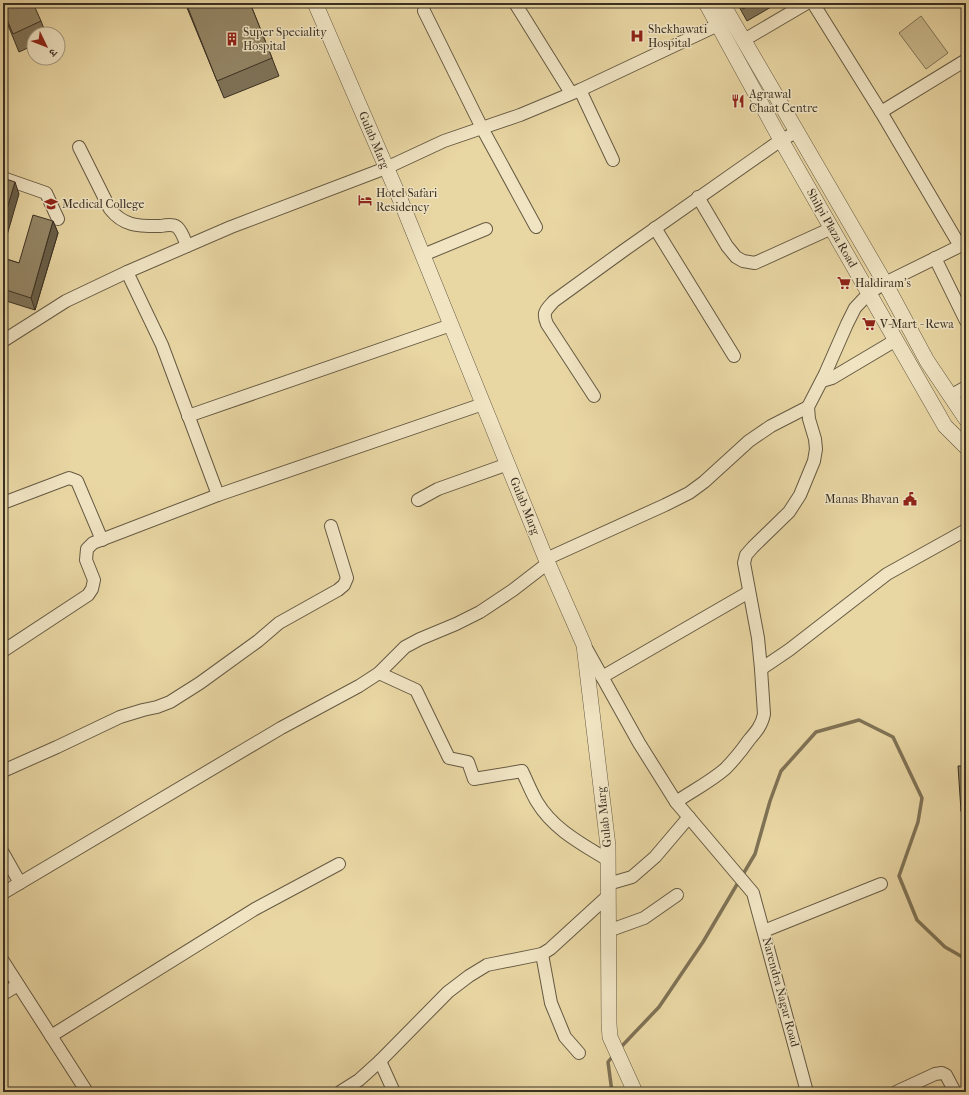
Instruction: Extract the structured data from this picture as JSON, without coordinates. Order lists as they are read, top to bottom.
{
  "streets": {
    "street": ["Gulab Marg", "Shilpi Plaza Road", "Narendra Nagar Road"]
  },
  "places": {
    "hospital": ["Shekhawati Hospital"],
    "building": ["Super Speciality Hospital"],
    "restaurant": ["Agrawal Chaat Centre"],
    "hotel": ["Hotel Safari Residency"],
    "school or university": ["Medical College"],
    "supermarket": ["Haldiram's", "V-Mart - Rewa"],
    "public building": ["Manas Bhavan"]
  },
  "north": "bottom right"
}
